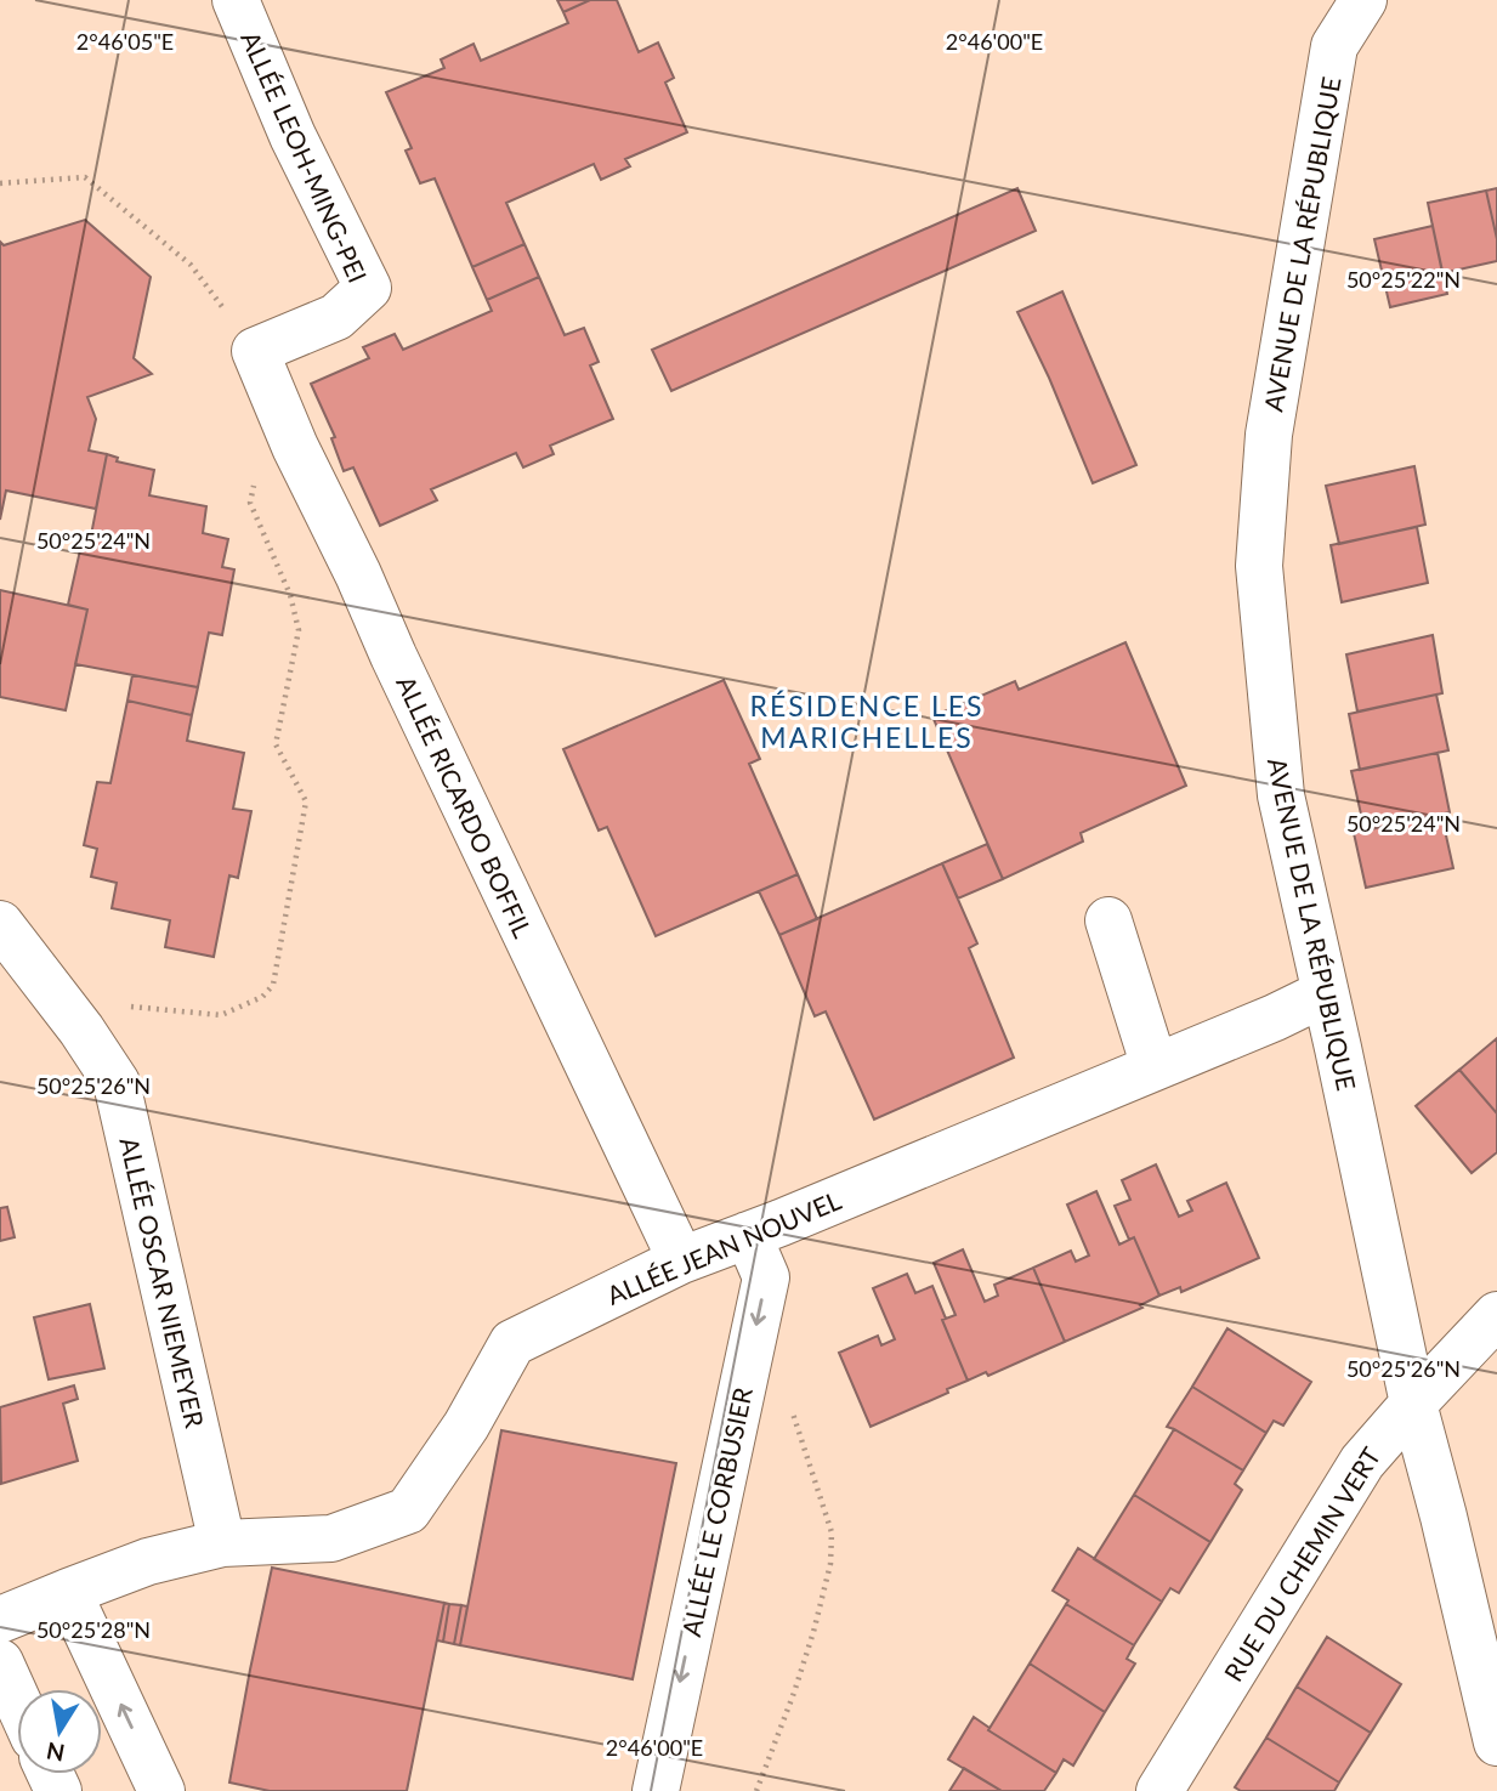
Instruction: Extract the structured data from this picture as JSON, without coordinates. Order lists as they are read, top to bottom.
{
  "streets": {
    "street": [
      "ALLÉE LEOH-MING-PEI",
      "AVENUE DE LA RÉPUBLIQUE",
      "ALLÉE RICARDO BOFFIL",
      "ALLÉE JEAN NOUVEL",
      "ALLÉE OSCAR NIEMEYER",
      "ALLÉE LE CORBUSIER",
      "RUE DU CHEMIN VERT"
    ]
  },
  "crossings": [
    ["ALLÉE LEOH-MING-PEI", "ALLÉE RICARDO BOFFIL"],
    ["AVENUE DE LA RÉPUBLIQUE", "ALLÉE JEAN NOUVEL"],
    ["AVENUE DE LA RÉPUBLIQUE", "RUE DU CHEMIN VERT"],
    ["ALLÉE RICARDO BOFFIL", "ALLÉE JEAN NOUVEL"],
    ["ALLÉE JEAN NOUVEL", "ALLÉE OSCAR NIEMEYER"],
    ["ALLÉE JEAN NOUVEL", "ALLÉE LE CORBUSIER"]
  ],
  "one_way": ["ALLÉE LE CORBUSIER"],
  "districts": ["RÉSIDENCE LES MARICHELLES"],
  "north": "bottom",
  "coordinates": [
    "2°46'05\"E",
    "2°46'00\"E",
    "50°25'22\"N",
    "50°25'24\"N",
    "50°25'26\"N",
    "50°25'28\"N"
  ]
}
